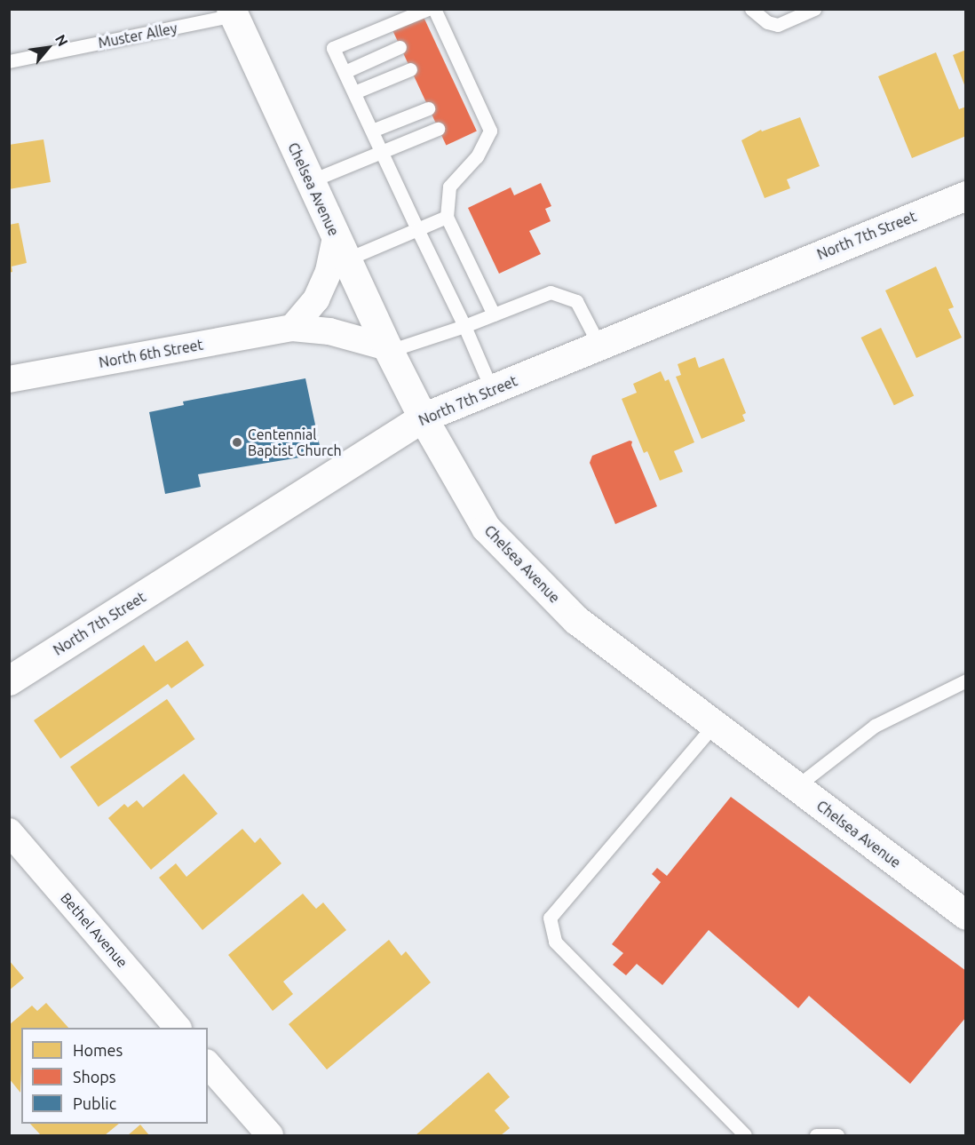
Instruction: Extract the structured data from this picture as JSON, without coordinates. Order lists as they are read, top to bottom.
{
  "streets": {
    "main road": ["Chelsea Avenue", "North 7th Street"],
    "street": ["North 6th Street", "Bethel Avenue"],
    "lane": ["Muster Alley"]
  },
  "crossings": [
    ["Muster Alley", "Chelsea Avenue"],
    ["Chelsea Avenue", "North 7th Street"],
    ["Chelsea Avenue", "North 6th Street"]
  ],
  "places": ["Centennial Baptist Church"],
  "legend": ["Homes", "Shops", "Public"],
  "north": "top right"
}
